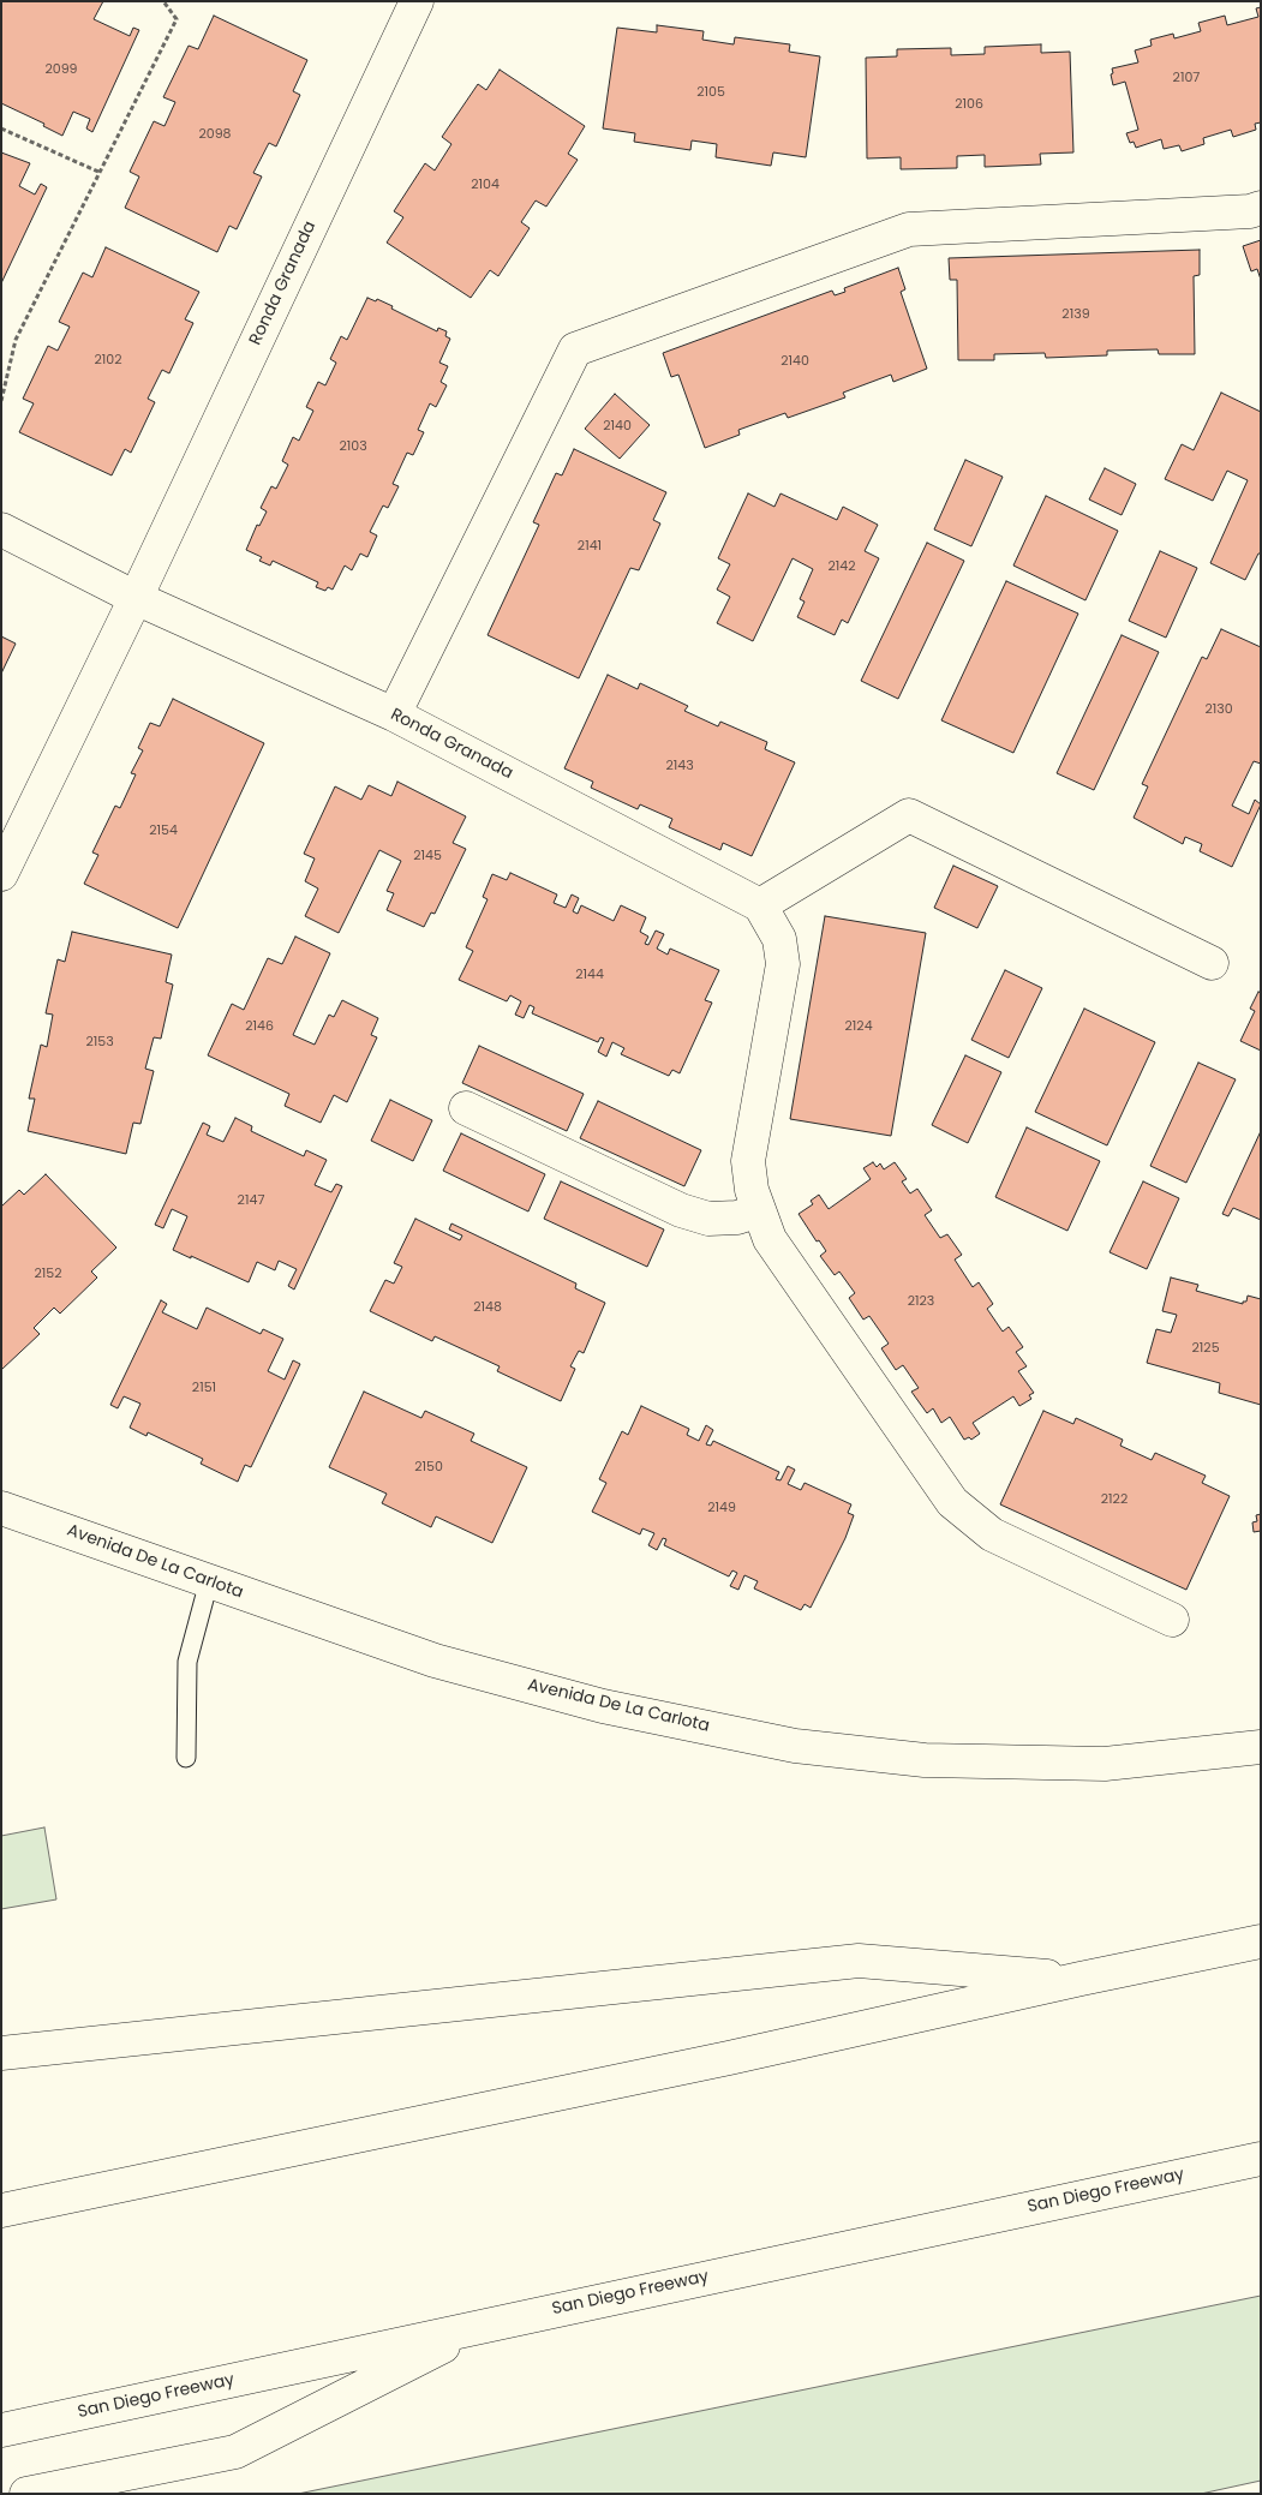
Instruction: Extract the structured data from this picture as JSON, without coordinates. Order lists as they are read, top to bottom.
{
  "streets": {
    "main road": ["Ronda Granada", "Avenida De La Carlota", "San Diego Freeway"]
  },
  "house_numbers": [
    "2099",
    "2107",
    "2105",
    "2106",
    "2098",
    "2104",
    "2139",
    "2102",
    "2140",
    "2140",
    "2103",
    "2141",
    "2142",
    "2130",
    "2143",
    "2154",
    "2145",
    "2144",
    "2146",
    "2124",
    "2153",
    "2147",
    "2152",
    "2123",
    "2148",
    "2125",
    "2151",
    "2150",
    "2122",
    "2149"
  ]
}
